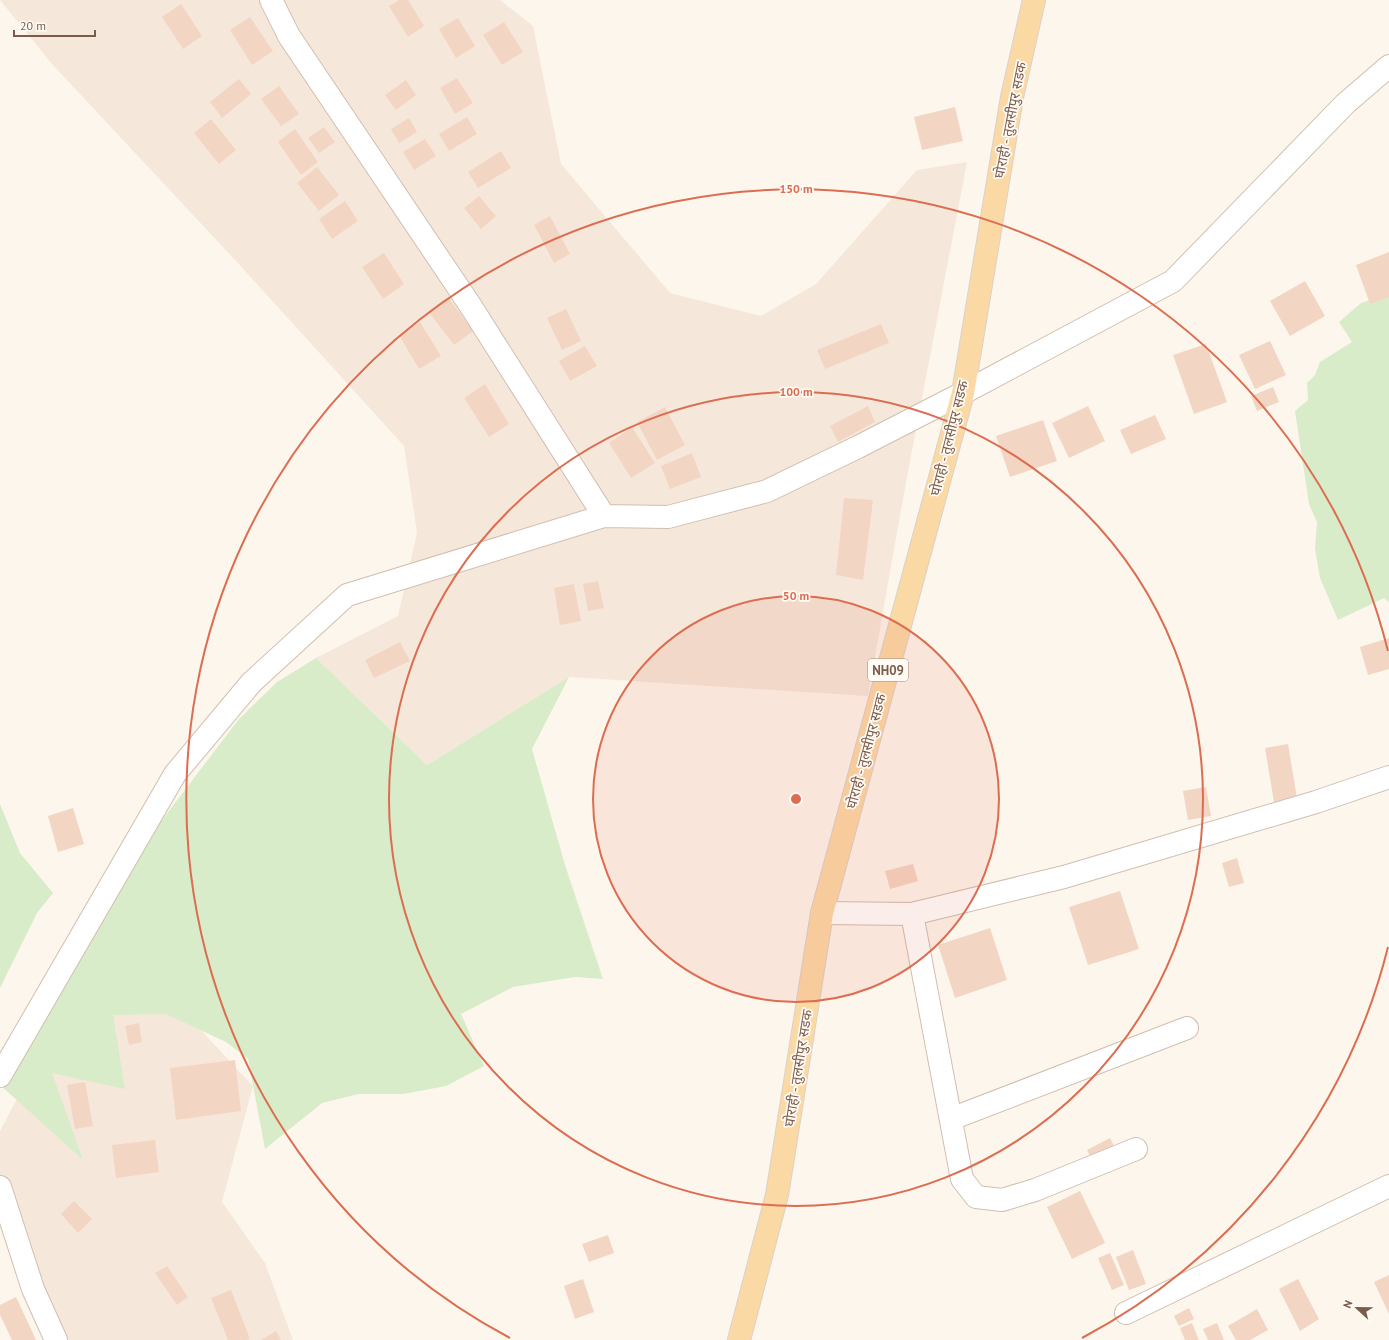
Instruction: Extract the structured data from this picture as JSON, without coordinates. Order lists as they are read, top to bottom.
{
  "streets": {
    "main road": ["घोराही - तुलसीपुर सडक", "NH09"]
  },
  "scale_bar": "20 m",
  "north": "left",
  "rings": ["150 m", "100 m", "50 m"]
}
